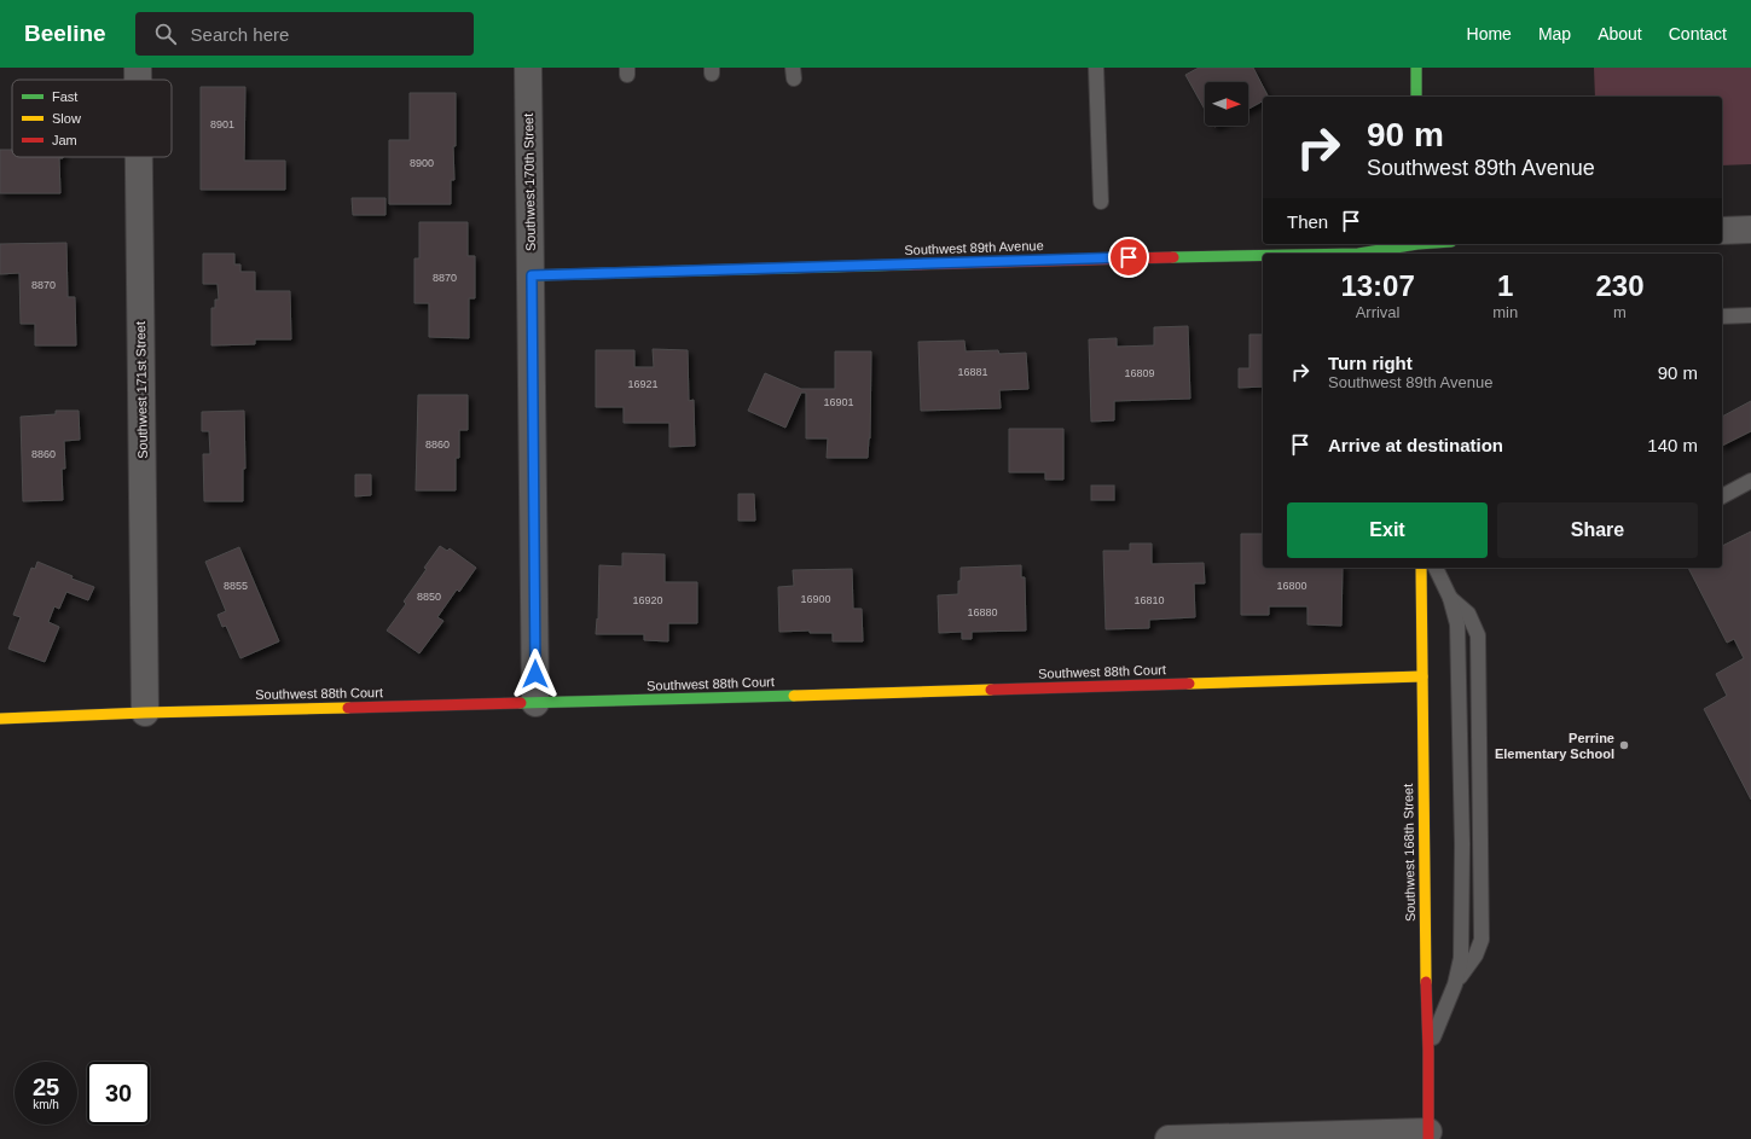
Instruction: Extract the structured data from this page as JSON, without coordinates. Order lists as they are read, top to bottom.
{
  "streets": {
    "street": [
      "Southwest 170th Street",
      "Southwest 89th Avenue",
      "Southwest 171st Street",
      "Southwest 88th Court",
      "Southwest 168th Street"
    ]
  },
  "crossings": [
    ["Southwest 170th Street", "Southwest 89th Avenue"],
    ["Southwest 170th Street", "Southwest 88th Court"],
    ["Southwest 171st Street", "Southwest 88th Court"],
    ["Southwest 88th Court", "Southwest 168th Street"]
  ],
  "places": ["Perrine Elementary School"],
  "house_numbers": [
    "8901",
    "8900",
    "8870",
    "8870",
    "16881",
    "16809",
    "16921",
    "16901",
    "8860",
    "8860",
    "8855",
    "16800",
    "8850",
    "16900",
    "16920",
    "16810",
    "16880"
  ],
  "legend": ["Fast", "Slow", "Jam"],
  "north": "right",
  "page": {
    "header": "Beeline",
    "search": "Search here",
    "nav": [
      "Home",
      "Map",
      "About",
      "Contact"
    ],
    "turn": ["90 m", "Southwest 89th Avenue"],
    "then": "Then",
    "eta": [
      "13:07",
      "Arrival",
      "1",
      "min",
      "230",
      "m"
    ],
    "list": [
      {
        "name": "Turn right",
        "note": "Southwest 89th Avenue",
        "value": "90 m"
      },
      {
        "name": "Arrive at destination",
        "value": "140 m"
      }
    ],
    "buttons": ["Exit", "Share"],
    "speed": "25 km/h",
    "limit": "30"
  }
}
